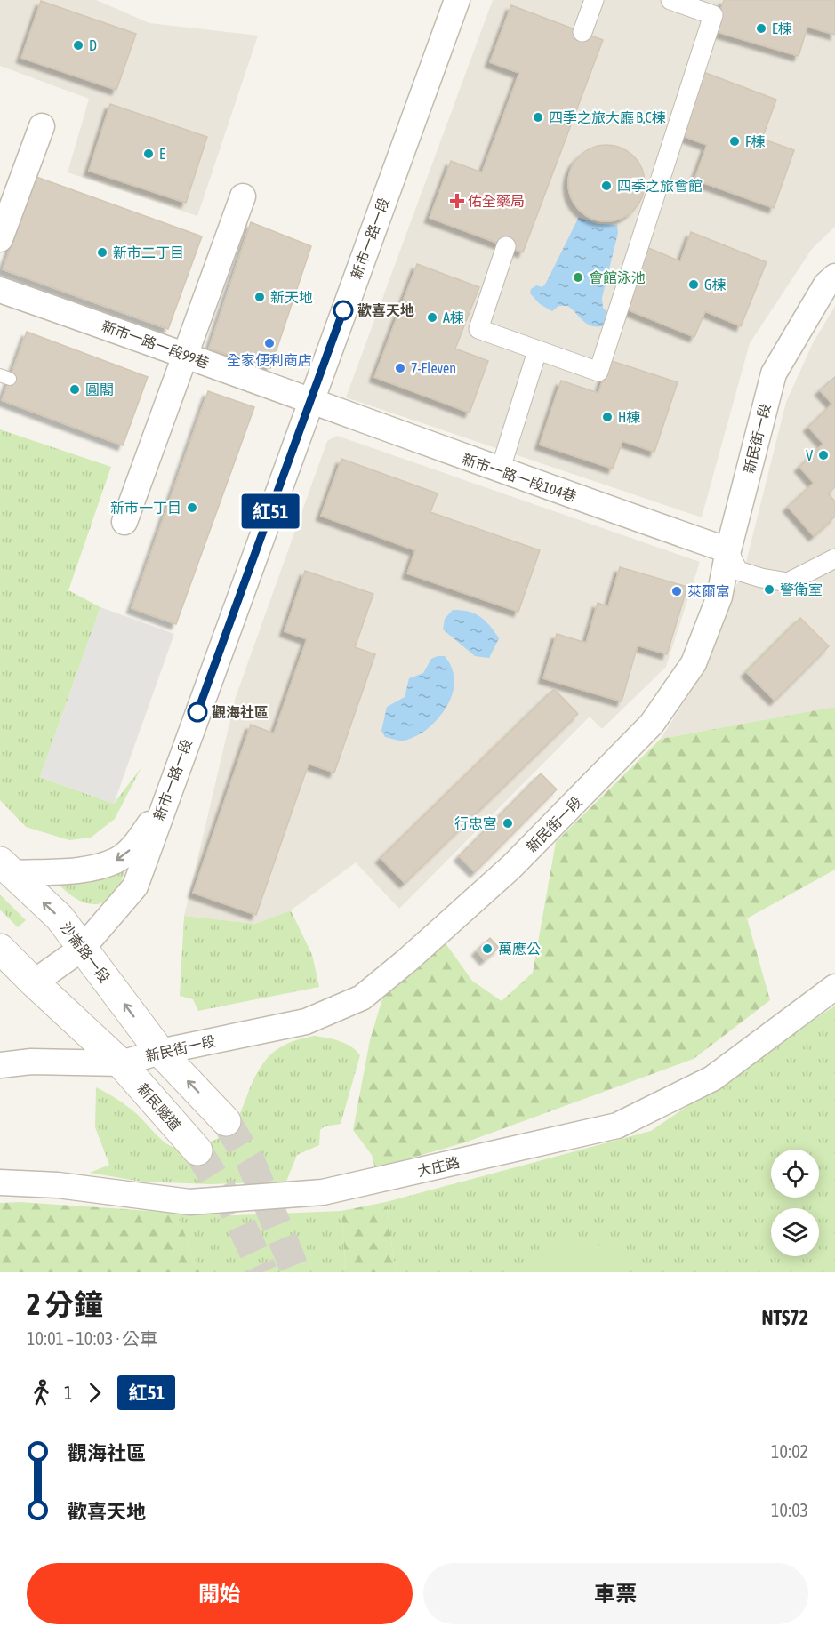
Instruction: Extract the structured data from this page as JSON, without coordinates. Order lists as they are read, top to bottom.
{
  "streets": {
    "street": [
      "新市一路一段",
      "新市一路一段99巷",
      "新民街一段",
      "新市一路一段104巷",
      "沙崙路一段",
      "新民隧道",
      "大庄路"
    ]
  },
  "crossings": [
    ["新市一路一段", "新市一路一段99巷"],
    ["新市一路一段", "新市一路一段104巷"],
    ["新市一路一段", "沙崙路一段"],
    ["新市一路一段99巷", "新市一路一段104巷"],
    ["新民街一段", "新市一路一段104巷"],
    ["新民街一段", "沙崙路一段"],
    ["新民街一段", "新民隧道"]
  ],
  "places": {
    "other": [
      "E棟",
      "D",
      "四季之旅大廳 B,C棟",
      "F棟",
      "E",
      "四季之旅會館",
      "新市二丁目",
      "會館泳池",
      "G棟",
      "新天地",
      "歡喜天地",
      "A棟",
      "全家便利商店",
      "7-Eleven",
      "圓閣",
      "H棟",
      "V",
      "新市一丁目",
      "警衛室",
      "萊爾富",
      "觀海社區",
      "行忠宮",
      "萬應公"
    ],
    "health": ["佑全藥局"]
  },
  "lines": ["bus line 紅51"],
  "page": {
    "on_map": "紅51",
    "heading": ["2 分鐘", "10:01 – 10:03 · 公車", "NT$72"],
    "legs": ["1", "紅51"],
    "list": [
      {
        "name": "觀海社區",
        "value": "10:02"
      },
      {
        "name": "歡喜天地",
        "value": "10:03"
      }
    ],
    "buttons": ["開始", "車票"]
  }
}
